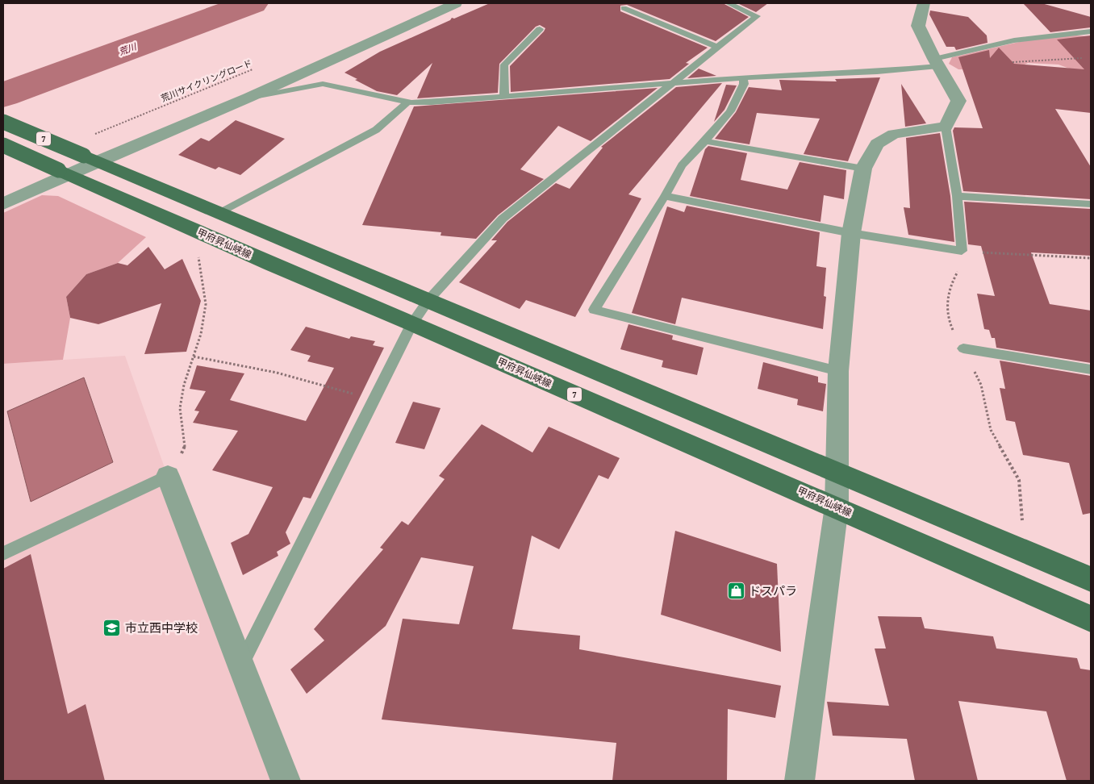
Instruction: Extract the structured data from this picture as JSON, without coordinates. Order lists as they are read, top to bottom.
{
  "streets": {
    "main road": ["7", "甲府昇仙峡線"],
    "path": ["荒川サイクリングロード"]
  },
  "water": ["荒川"],
  "places": {
    "shop": ["ドスパラ"],
    "school or university": ["市立西中学校"]
  }
}
